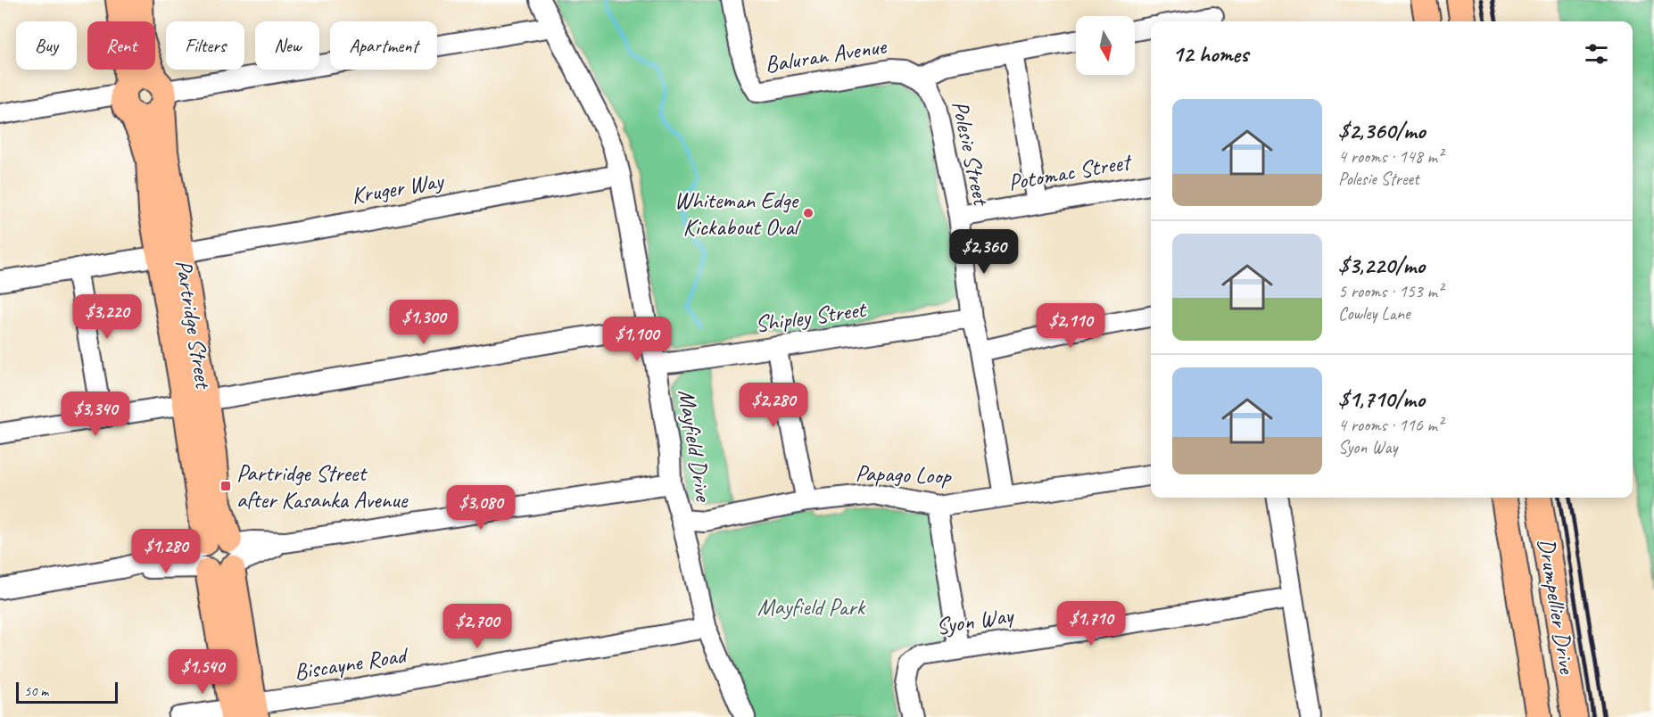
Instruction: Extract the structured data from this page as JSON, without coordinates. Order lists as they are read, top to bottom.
{
  "streets": {
    "main road": ["Partridge Street", "Drumpellier Drive"],
    "street": [
      "Baluran Avenue",
      "Polesie Street",
      "Potomac Street",
      "Kruger Way",
      "Shipley Street",
      "Mayfield Drive",
      "Papago Loop",
      "Syon Way",
      "Biscayne Road"
    ]
  },
  "crossings": [
    ["Baluran Avenue", "Polesie Street"],
    ["Polesie Street", "Potomac Street"],
    ["Polesie Street", "Shipley Street"],
    ["Polesie Street", "Papago Loop"],
    ["Kruger Way", "Partridge Street"],
    ["Kruger Way", "Mayfield Drive"],
    ["Shipley Street", "Mayfield Drive"],
    ["Partridge Street", "Biscayne Road"],
    ["Mayfield Drive", "Papago Loop"],
    ["Mayfield Drive", "Biscayne Road"]
  ],
  "parks": ["Mayfield Park"],
  "places": {
    "other": ["Whiteman Edge Kickabout Oval"],
    "transit": ["Partridge Street after Kasanka Avenue"]
  },
  "scale_bar": "50 m",
  "north": "bottom",
  "page": {
    "chip": [
      "Buy",
      "Rent",
      "Filters",
      "New",
      "Apartment"
    ],
    "heading": "12 homes",
    "list": [
      {
        "name": "$2,360/mo",
        "note": "4 rooms · 148 m² · Polesie Street"
      },
      {
        "name": "$3,220/mo",
        "note": "5 rooms · 153 m² · Cowley Lane"
      },
      {
        "name": "$1,710/mo",
        "note": "4 rooms · 116 m² · Syon Way"
      }
    ],
    "price": [
      "$2,360",
      "$3,220",
      "$1,300",
      "$2,110",
      "$1,100",
      "$2,280",
      "$3,340",
      "$3,080",
      "$1,280",
      "$1,710",
      "$2,700",
      "$1,540"
    ],
    "scale": "50 m"
  }
}
